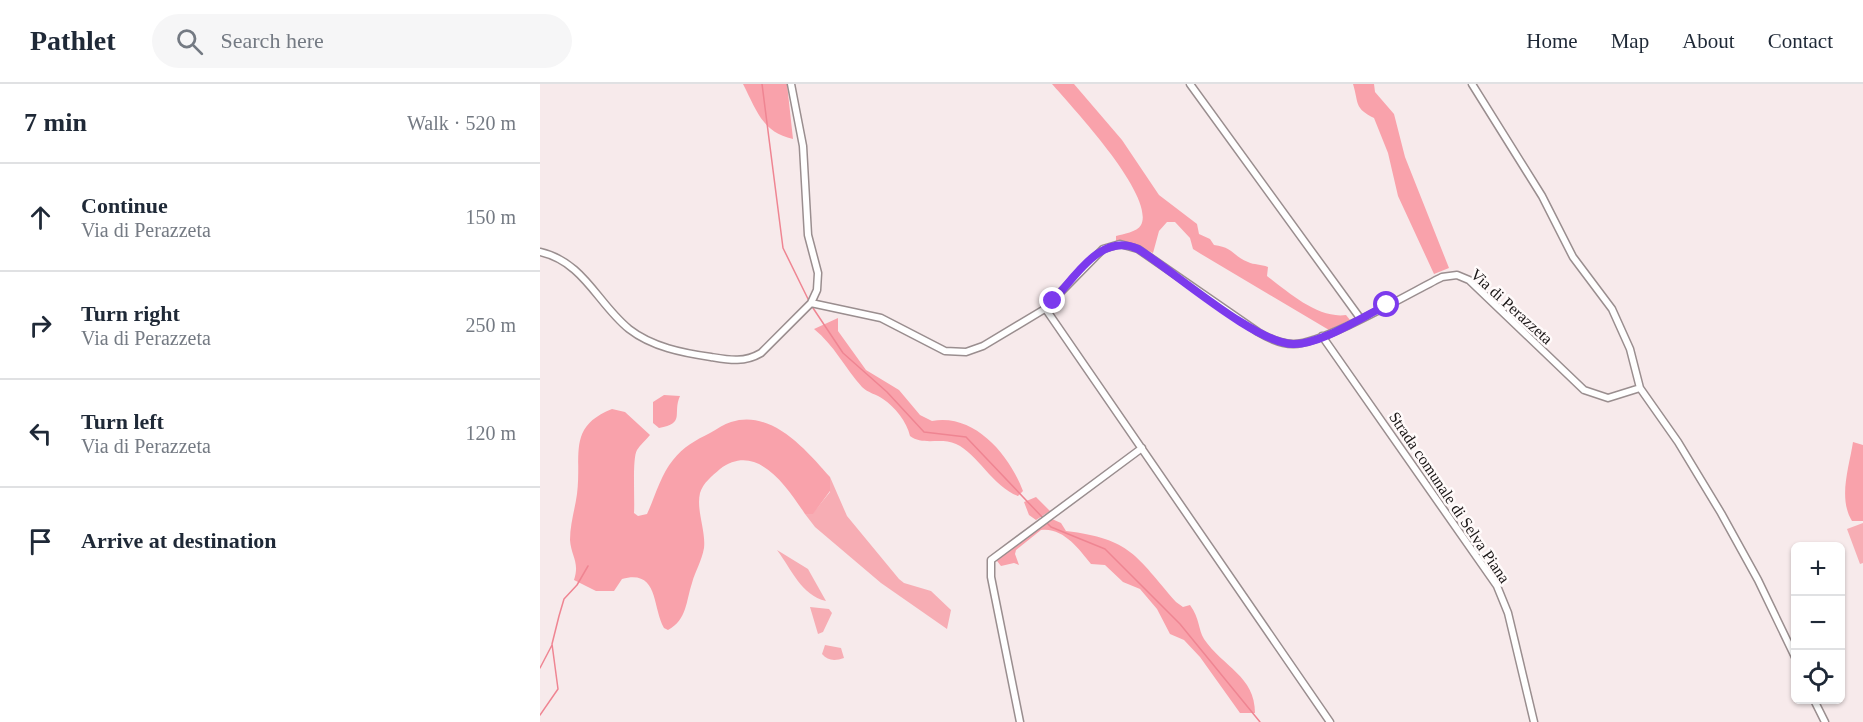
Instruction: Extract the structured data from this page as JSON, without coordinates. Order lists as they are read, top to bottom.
{
  "streets": {
    "street": ["Via di Perazzeta", "Strada comunale di Selva Piana"]
  },
  "crossings": [
    ["Via di Perazzeta", "Strada comunale di Selva Piana"]
  ],
  "page": {
    "header": "Pathlet",
    "search": "Search here",
    "nav": [
      "Home",
      "Map",
      "About",
      "Contact"
    ],
    "heading": ["7 min", "Walk · 520 m"],
    "list": [
      ["Continue", "Via di Perazzeta", "150 m"],
      ["Turn right", "Via di Perazzeta", "250 m"],
      ["Turn left", "Via di Perazzeta", "120 m"],
      "Arrive at destination"
    ],
    "map_buttons": ["+", "−"]
  }
}
